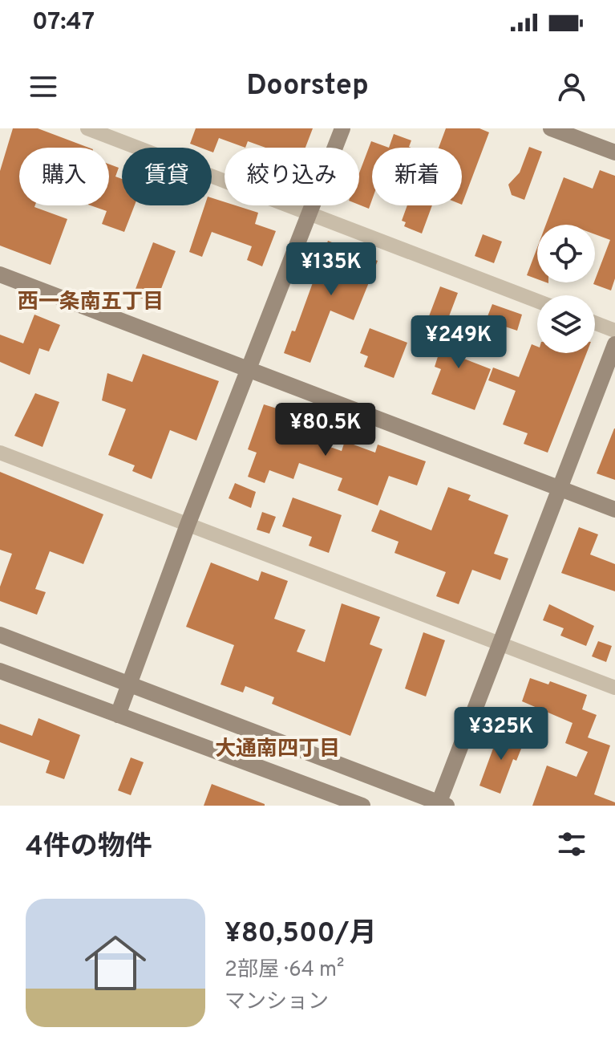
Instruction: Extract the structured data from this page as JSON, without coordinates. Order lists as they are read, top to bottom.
{
  "districts": ["西一条南五丁目", "大通南四丁目"],
  "page": {
    "status": "07:47",
    "header": "Doorstep",
    "chip": [
      "購入",
      "賃貸",
      "絞り込み",
      "新着"
    ],
    "price": [
      "¥135K",
      "¥249K",
      "¥80.5K",
      "¥325K"
    ],
    "heading": "4件の物件",
    "list": [
      {
        "name": "¥80,500/月",
        "note": "2部屋 · 64 m² · マンション"
      }
    ]
  }
}
